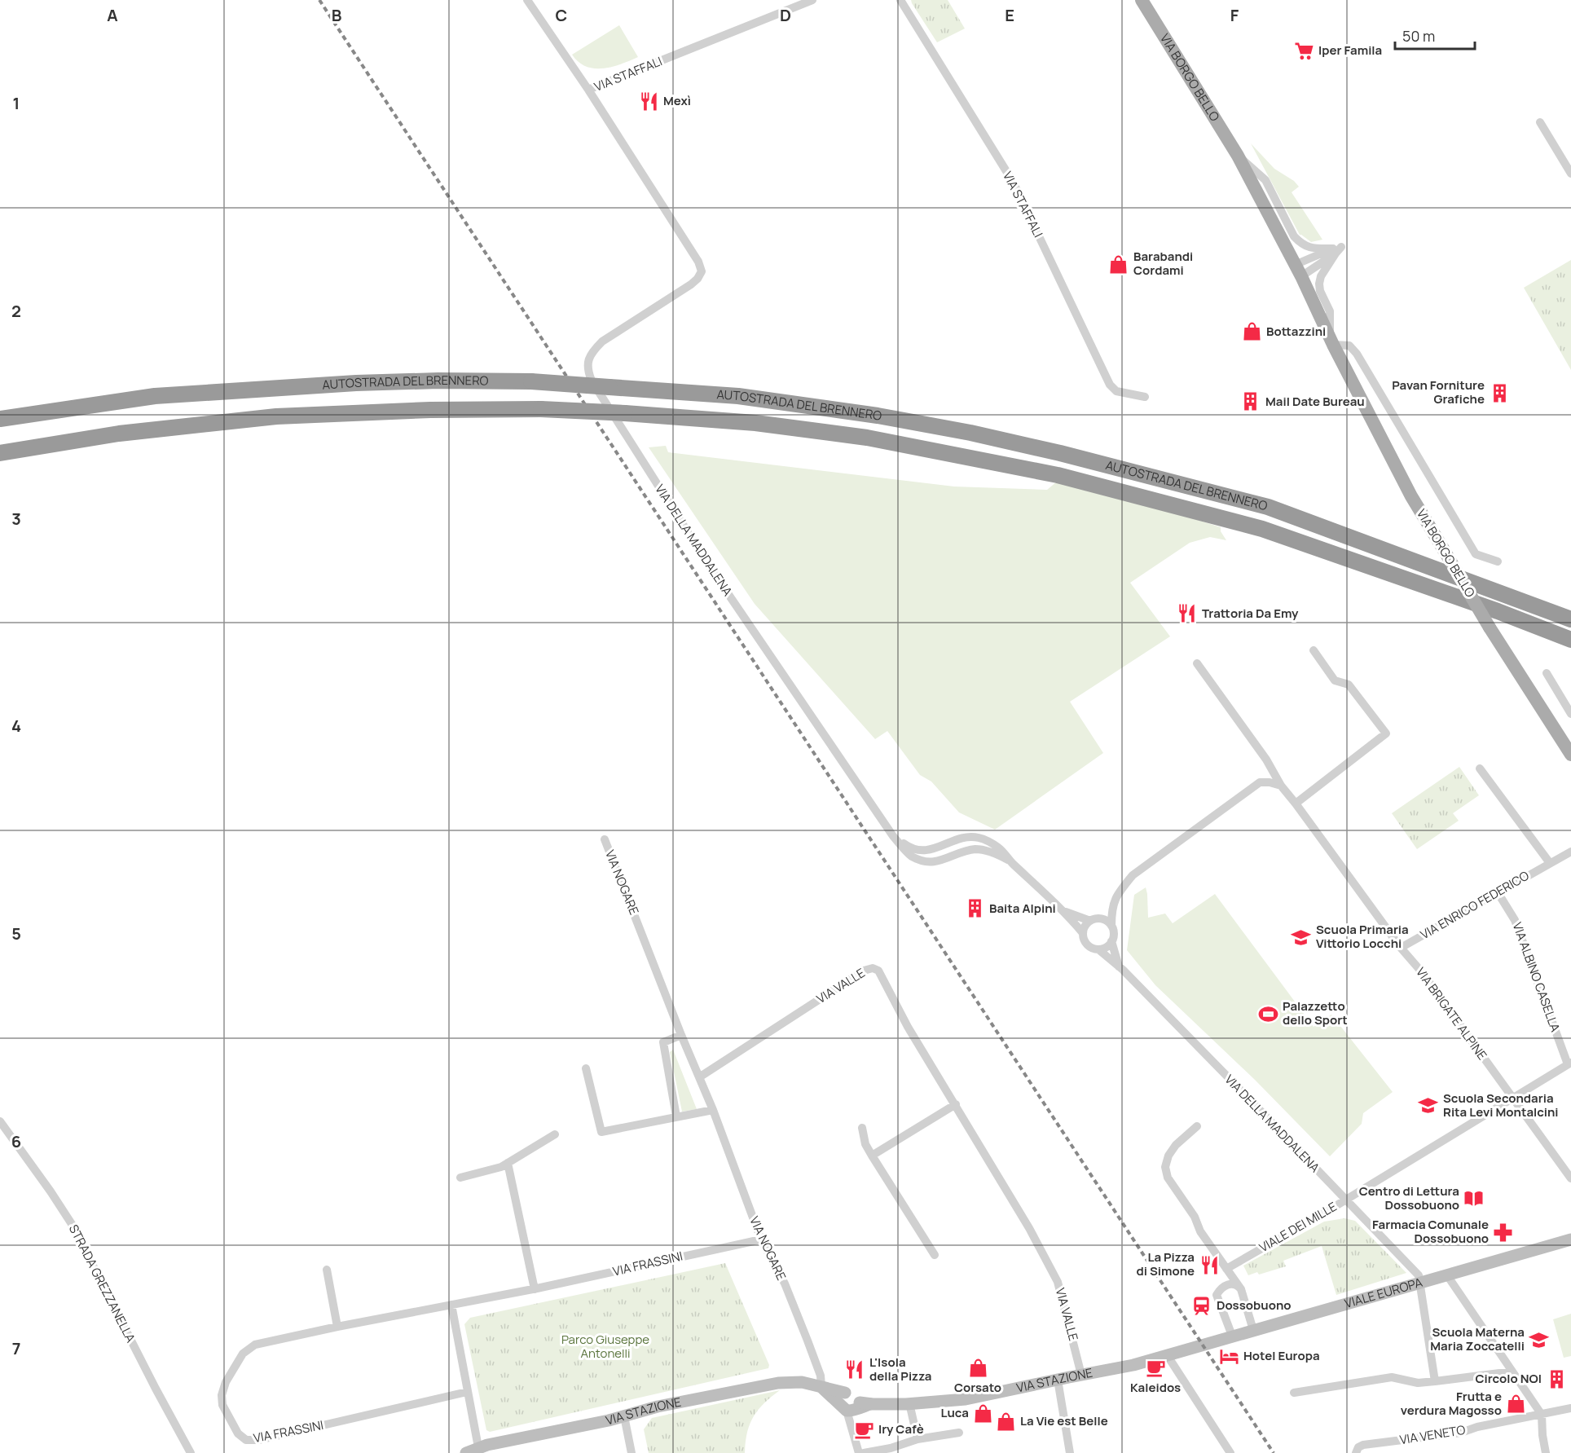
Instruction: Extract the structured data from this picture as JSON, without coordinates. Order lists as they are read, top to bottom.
{
  "streets": {
    "highway": ["AUTOSTRADA DEL BRENNERO"],
    "main road": ["VIA BORGO BELLO"],
    "street": [
      "VIA STAFFALI",
      "VIA DELLA MADDALENA",
      "VIA NOGARE",
      "VIA ENRICO FEDERICO",
      "VIA ALBINO CASELLA",
      "VIA VALLE",
      "VIA BRIGATE ALPINE",
      "VIALE DEI MILLE",
      "VIA FRASSINI",
      "STRADA GREZZANELLA",
      "VIALE EUROPA",
      "VIA STAZIONE",
      "VIA VENETO"
    ]
  },
  "crossings": [
    ["VIA STAFFALI", "VIA DELLA MADDALENA"],
    ["VIA DELLA MADDALENA", "VIALE DEI MILLE"],
    ["VIA DELLA MADDALENA", "VIALE EUROPA"],
    ["VIA NOGARE", "VIA VALLE"],
    ["VIA NOGARE", "VIA FRASSINI"],
    ["VIA NOGARE", "VIA STAZIONE"],
    ["VIA ENRICO FEDERICO", "VIA ALBINO CASELLA"],
    ["VIA ENRICO FEDERICO", "VIA BRIGATE ALPINE"],
    ["VIA ALBINO CASELLA", "VIALE DEI MILLE"],
    ["VIA VALLE", "VIA STAZIONE"],
    ["VIA BRIGATE ALPINE", "VIALE DEI MILLE"],
    ["VIALE EUROPA", "VIA STAZIONE"]
  ],
  "parks": ["Parco Giuseppe Antonelli"],
  "places": {
    "supermarket": ["Iper Famila"],
    "restaurant": [
      "Mexì",
      "Trattoria Da Emy",
      "La Pizza di Simone",
      "L'Isola della Pizza"
    ],
    "shop": [
      "Barabandi Cordami",
      "Bottazzini",
      "Corsato",
      "Frutta e verdura Magosso",
      "Luca",
      "La Vie est Belle"
    ],
    "building": [
      "Pavan Forniture Grafiche",
      "Mail Date Bureau",
      "Baita Alpini",
      "Circolo NOI"
    ],
    "school or university": ["Scuola Primaria Vittorio Locchi", "Scuola Secondaria Rita Levi Montalcini", "Scuola Materna Maria Zoccatelli"],
    "sports": ["Palazzetto dello Sport"],
    "library": ["Centro di Lettura Dossobuono"],
    "pharmacy": ["Farmacia Comunale Dossobuono"],
    "station": ["Dossobuono"],
    "hotel": ["Hotel Europa"],
    "cafe": ["Kaleidos", "Iry Cafè"]
  },
  "scale_bar": "50 m",
  "grid": {
    "columns": [
      "A",
      "B",
      "C",
      "D",
      "E",
      "F"
    ],
    "rows": [
      "1",
      "2",
      "3",
      "4",
      "5",
      "6",
      "7"
    ]
  }
}
